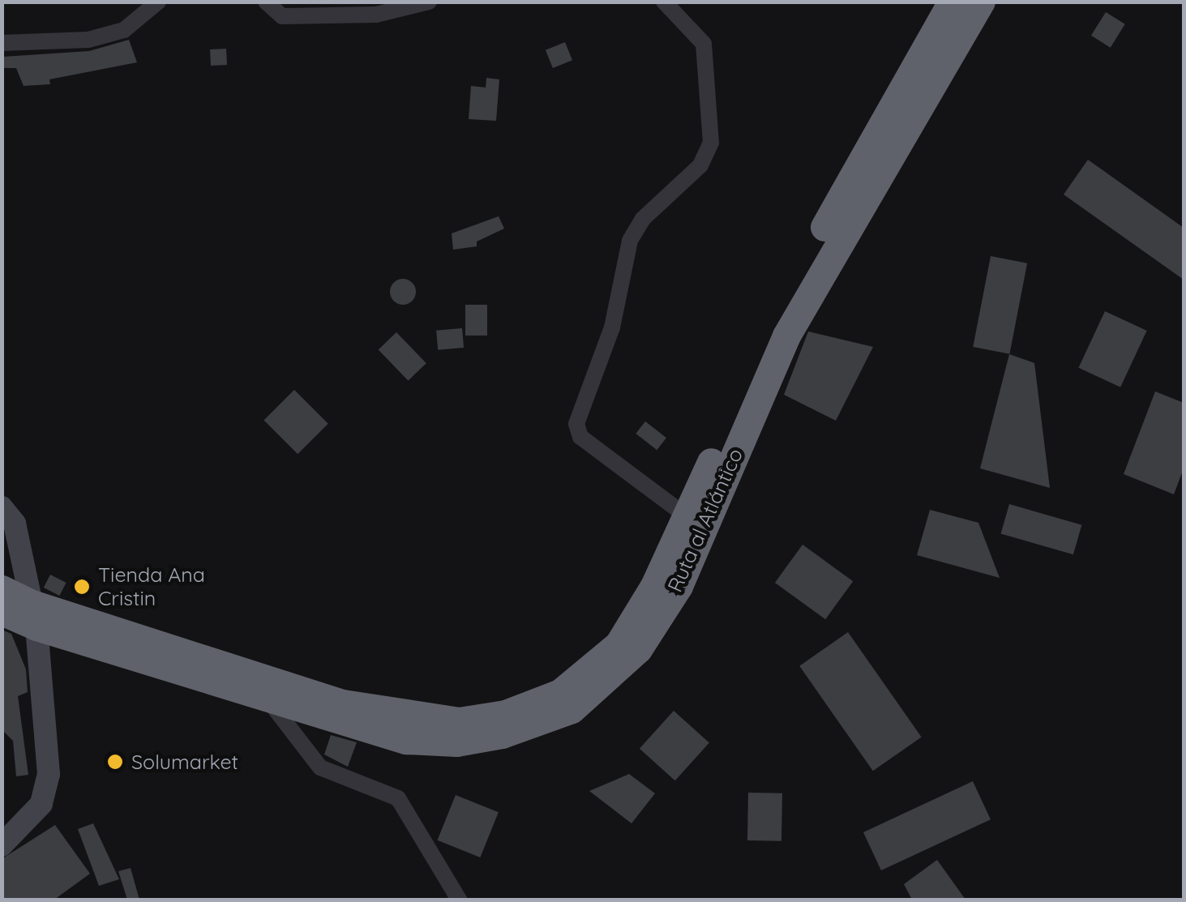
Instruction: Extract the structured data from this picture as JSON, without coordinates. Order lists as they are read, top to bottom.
{
  "streets": {
    "highway": ["Ruta al Atlántico"]
  },
  "places": ["Tienda Ana Cristin", "Solumarket"]
}
